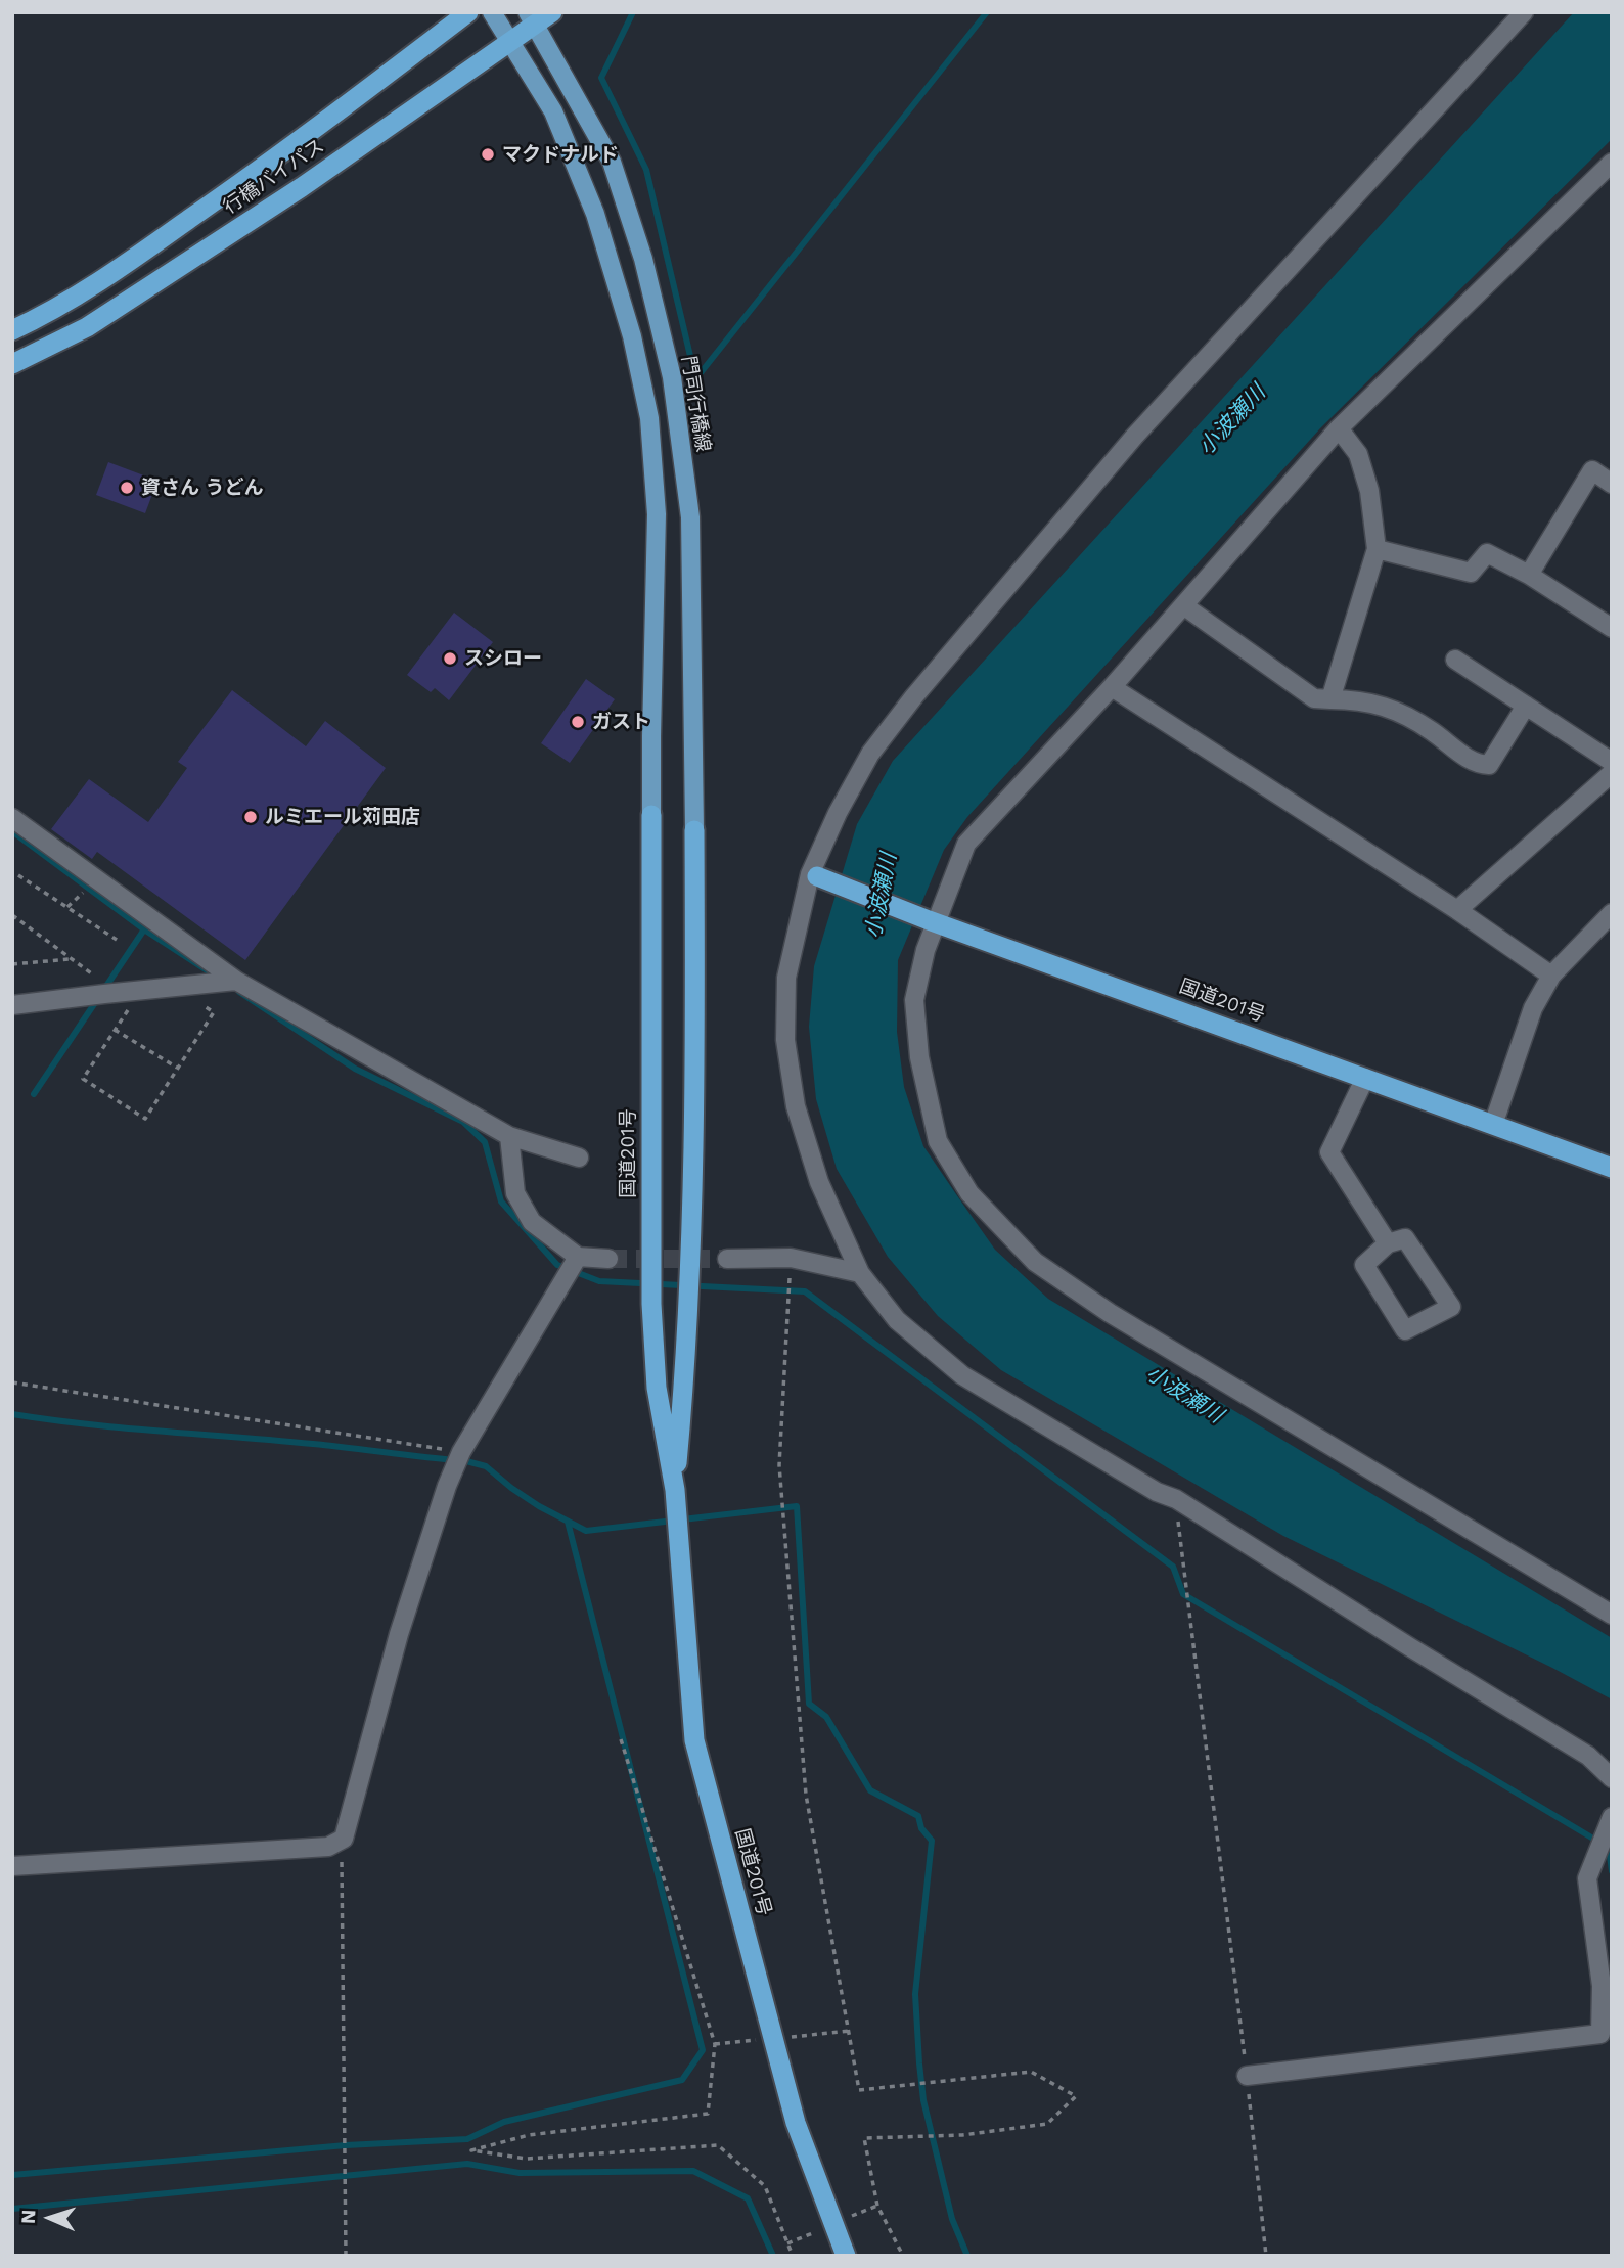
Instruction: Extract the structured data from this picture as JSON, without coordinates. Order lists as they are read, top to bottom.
{
  "streets": {
    "highway": ["行橋バイパス", "国道201号"],
    "main road": ["門司行橋線"]
  },
  "crossings": [
    ["行橋バイパス", "門司行橋線"],
    ["門司行橋線", "国道201号"]
  ],
  "water": ["小波瀬川"],
  "places": [
    "マクドナルド",
    "資さん うどん",
    "スシロー",
    "ガスト",
    "ルミエール苅田店"
  ],
  "north": "left"
}
